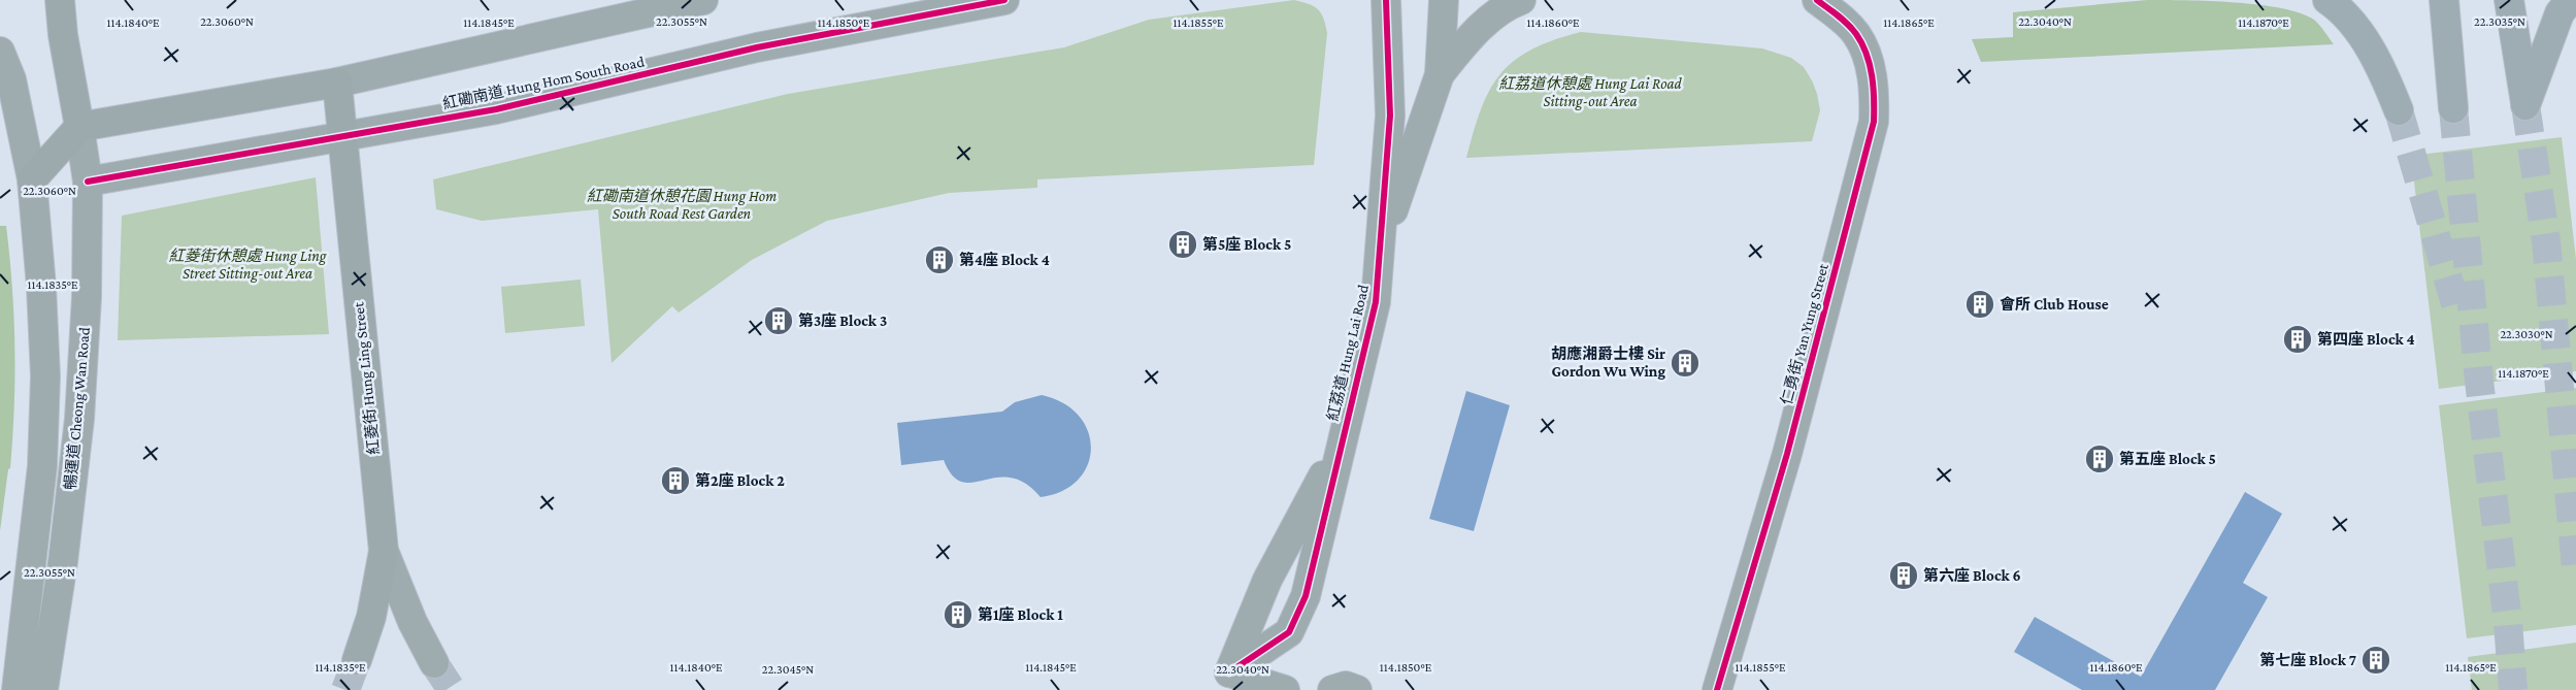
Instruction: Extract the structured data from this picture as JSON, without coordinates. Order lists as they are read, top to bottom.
{
  "streets": {
    "main road": ["紅菱街 Hung Ling Street"],
    "street": [
      "紅磡南道 Hung Hom South Road",
      "仁勇街 Yan Yung Street",
      "紅荔道 Hung Lai Road",
      "暢運道 Cheong Wan Road"
    ]
  },
  "crossings": [
    ["紅磡南道 Hung Hom South Road", "紅菱街 Hung Ling Street"],
    ["紅磡南道 Hung Hom South Road", "暢運道 Cheong Wan Road"]
  ],
  "parks": ["紅荔道休憩處 Hung Lai Road Sitting-out Area", "紅磡南道休憩花園 Hung Hom South Road Rest Garden", "紅菱街休憩處 Hung Ling Street Sitting-out Area"],
  "places": {
    "building": [
      "第5座 Block 5",
      "第4座 Block 4",
      "會所 Club House",
      "第3座 Block 3",
      "第四座 Block 4",
      "胡應湘爵士樓 Sir Gordon Wu Wing",
      "第五座 Block 5",
      "第2座 Block 2",
      "第六座 Block 6",
      "第1座 Block 1",
      "第七座 Block 7"
    ]
  },
  "coordinates": [
    "22.3060°N",
    "22.3055°N",
    "22.3040°N",
    "22.3035°N",
    "114.1840°E",
    "114.1845°E",
    "114.1850°E",
    "114.1855°E",
    "114.1860°E",
    "114.1865°E",
    "114.1870°E",
    "114.1835°E",
    "22.3030°N",
    "22.3045°N"
  ]
}
